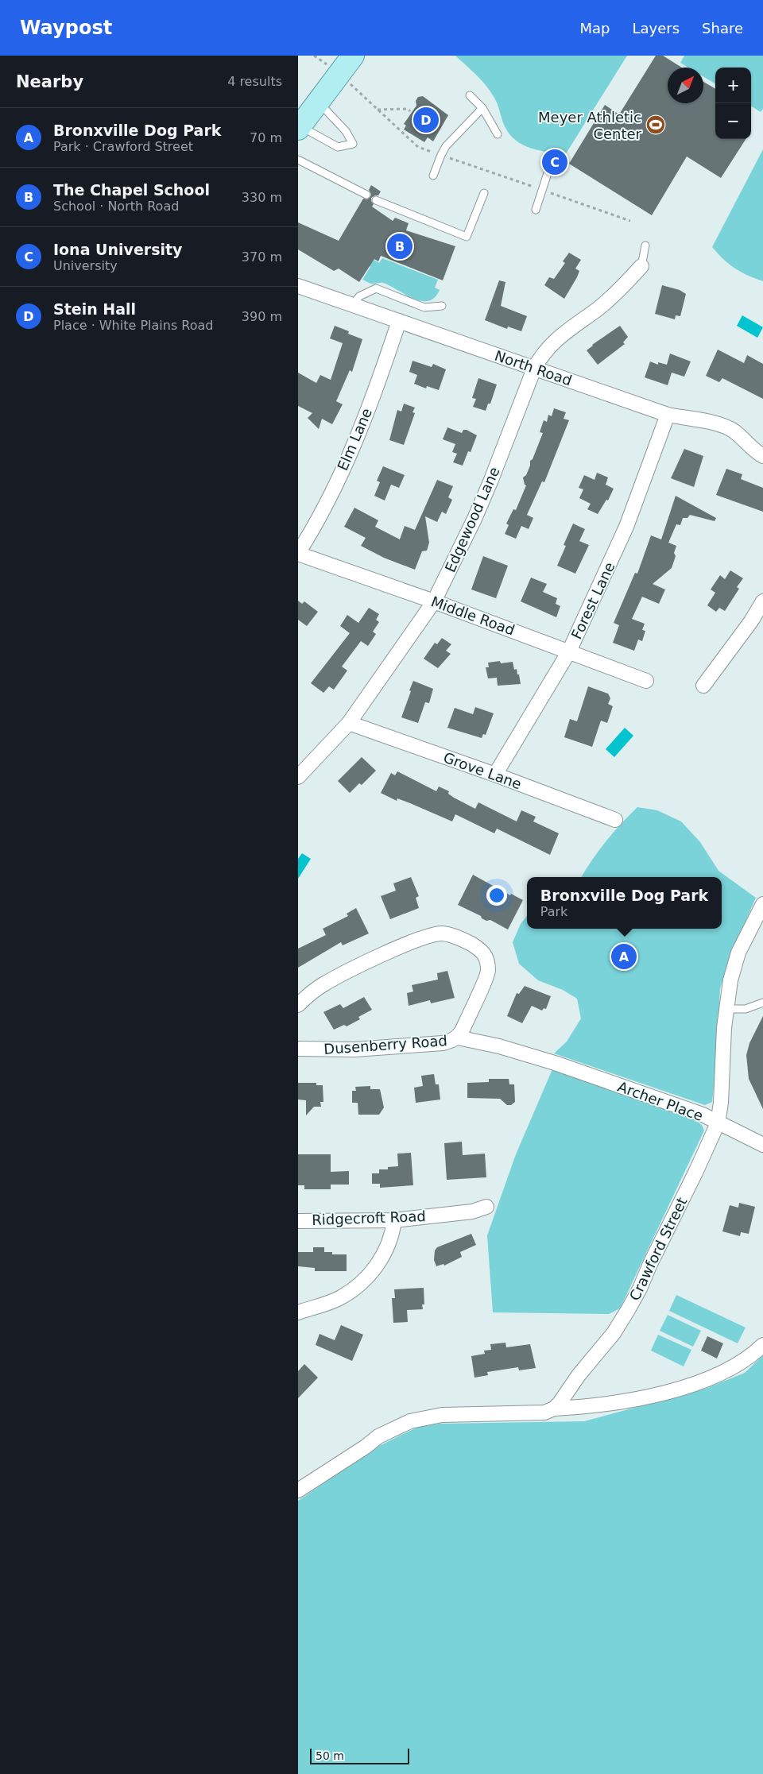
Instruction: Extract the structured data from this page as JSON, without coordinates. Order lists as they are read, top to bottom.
{
  "streets": {
    "street": [
      "North Road",
      "Elm Lane",
      "Edgewood Lane",
      "Forest Lane",
      "Middle Road",
      "Grove Lane",
      "Dusenberry Road",
      "Archer Place",
      "Ridgecroft Road",
      "Crawford Street"
    ]
  },
  "crossings": [
    ["North Road", "Elm Lane"],
    ["North Road", "Edgewood Lane"],
    ["North Road", "Forest Lane"],
    ["Elm Lane", "Middle Road"],
    ["Edgewood Lane", "Middle Road"],
    ["Edgewood Lane", "Grove Lane"],
    ["Forest Lane", "Middle Road"],
    ["Forest Lane", "Grove Lane"],
    ["Dusenberry Road", "Archer Place"],
    ["Archer Place", "Crawford Street"]
  ],
  "places": {
    "sports": ["Meyer Athletic Center"]
  },
  "scale_bar": "50 m",
  "north": "top right",
  "page": {
    "header": "Waypost",
    "nav": ["Map", "Layers", "Share"],
    "heading": ["Nearby", "4 results"],
    "map_buttons": ["+", "−"],
    "pins": [
      "D",
      "C",
      "B",
      "A"
    ],
    "list": [
      {
        "mark": "A",
        "name": "Bronxville Dog Park",
        "note": "Park · Crawford Street",
        "value": "70 m"
      },
      {
        "mark": "B",
        "name": "The Chapel School",
        "note": "School · North Road",
        "value": "330 m"
      },
      {
        "mark": "C",
        "name": "Iona University",
        "note": "University",
        "value": "370 m"
      },
      {
        "mark": "D",
        "name": "Stein Hall",
        "note": "Place · White Plains Road",
        "value": "390 m"
      }
    ],
    "popup": ["Bronxville Dog Park", "Park"],
    "scale": "50 m"
  }
}
